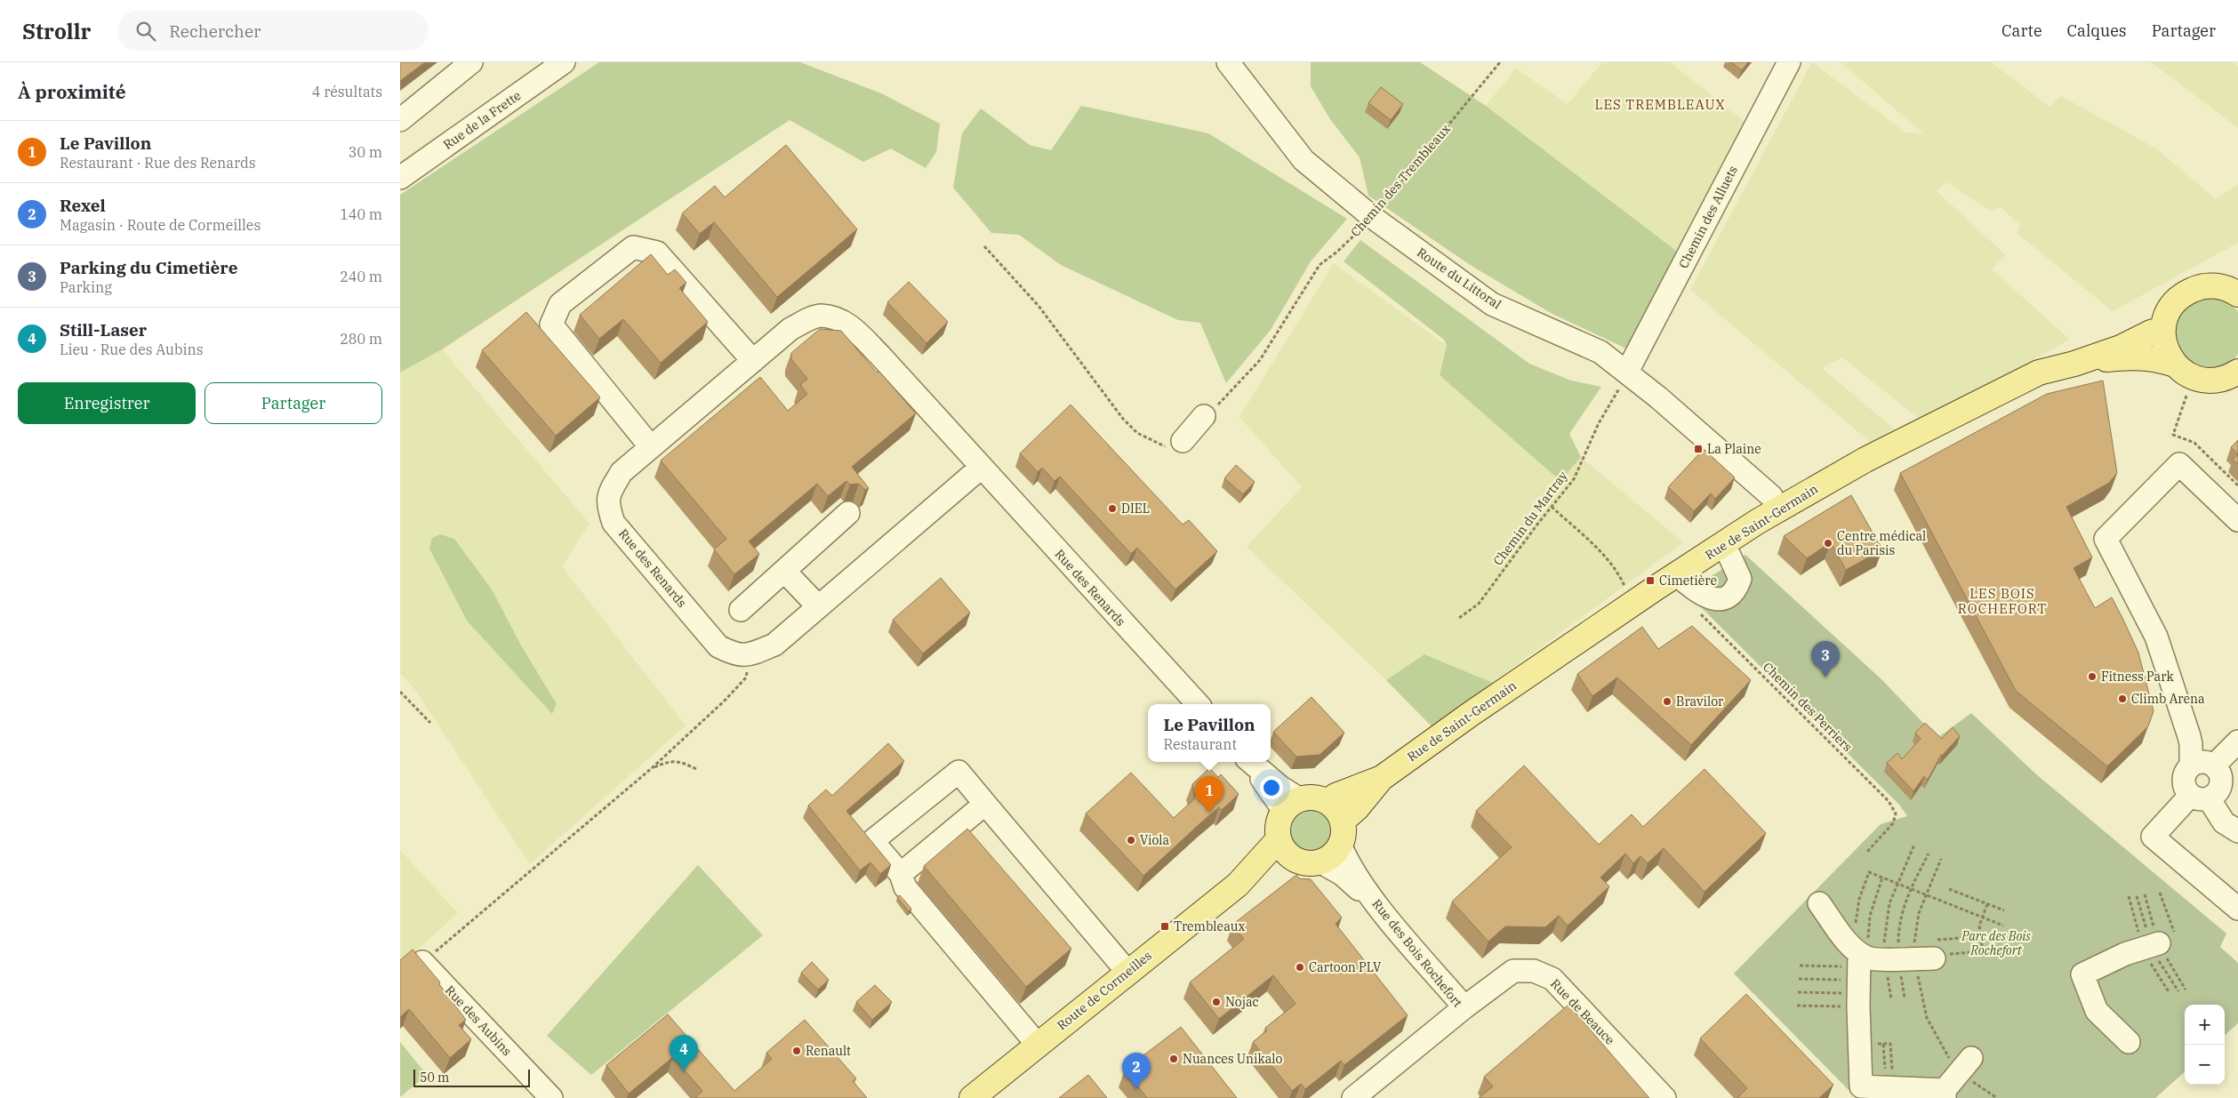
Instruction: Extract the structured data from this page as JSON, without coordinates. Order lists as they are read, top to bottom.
{
  "streets": {
    "main road": ["Rue de Saint-Germain", "Route de Cormeilles"],
    "street": [
      "Rue de la Frette",
      "Chemin des Alluets",
      "Route du Littoral",
      "Rue des Renards",
      "Rue des Bois Rochefort",
      "Rue de Beauce",
      "Rue des Aubins"
    ],
    "path": ["Chemin des Trembleaux", "Chemin du Martray", "Chemin des Perriers"]
  },
  "crossings": [
    ["Chemin des Trembleaux", "Route du Littoral"],
    ["Chemin des Alluets", "Route du Littoral"],
    ["Chemin des Alluets", "Chemin du Martray"],
    ["Route du Littoral", "Chemin du Martray"],
    ["Route du Littoral", "Rue de Saint-Germain"],
    ["Rue de Saint-Germain", "Rue des Bois Rochefort"],
    ["Rue de Saint-Germain", "Route de Cormeilles"],
    ["Rue des Bois Rochefort", "Route de Cormeilles"],
    ["Rue des Bois Rochefort", "Rue de Beauce"]
  ],
  "districts": ["LES TREMBLEAUX", "LES BOIS ROCHEFORT"],
  "parks": ["Parc des Bois Rochefort"],
  "places": {
    "transit": ["La Plaine", "Cimetière", "Trembleaux"],
    "other": [
      "DIEL",
      "Centre médical du Parisis",
      "Fitness Park",
      "Climb Arena",
      "Bravilor",
      "Viola",
      "Cartoon PLV",
      "Nojac",
      "Renault",
      "Nuances Unikalo"
    ]
  },
  "scale_bar": "50 m",
  "page": {
    "header": "Strollr",
    "search": "Rechercher",
    "nav": ["Carte", "Calques", "Partager"],
    "heading": ["À proximité", "4 résultats"],
    "list": [
      {
        "mark": "1",
        "name": "Le Pavillon",
        "note": "Restaurant · Rue des Renards",
        "value": "30 m"
      },
      {
        "mark": "2",
        "name": "Rexel",
        "note": "Magasin · Route de Cormeilles",
        "value": "140 m"
      },
      {
        "mark": "3",
        "name": "Parking du Cimetière",
        "note": "Parking",
        "value": "240 m"
      },
      {
        "mark": "4",
        "name": "Still-Laser",
        "note": "Lieu · Rue des Aubins",
        "value": "280 m"
      }
    ],
    "buttons": ["Enregistrer", "Partager"],
    "pins": [
      "3",
      "1",
      "4",
      "2"
    ],
    "popup": ["Le Pavillon", "Restaurant"],
    "map_buttons": ["+", "−"],
    "scale": "50 m"
  }
}
